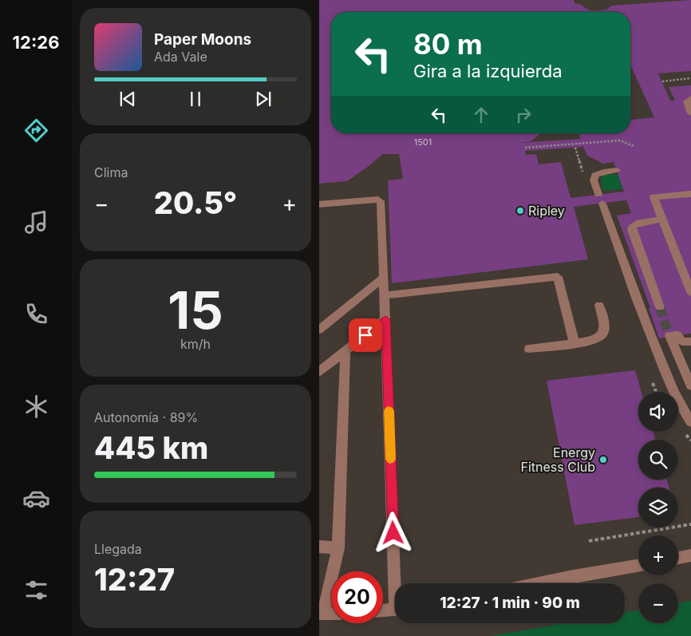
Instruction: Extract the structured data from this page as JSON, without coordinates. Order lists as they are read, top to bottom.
{
  "places": ["Ripley", "Energy Fitness Club"],
  "house_numbers": ["1501"],
  "page": {
    "tabs": "12:26",
    "turn": ["80 m", "Gira a la izquierda"],
    "song": ["Paper Moons", "Ada Vale"],
    "tile": [
      "Clima",
      ["15", "km/h"],
      ["Autonomía · 89%", "445 km"],
      ["Llegada", "12:27"]
    ],
    "heat": ["−", "20.5°", "+"],
    "map_buttons": ["+", "−"],
    "limit": "20",
    "trip": "12:27 · 1 min · 90 m"
  }
}
